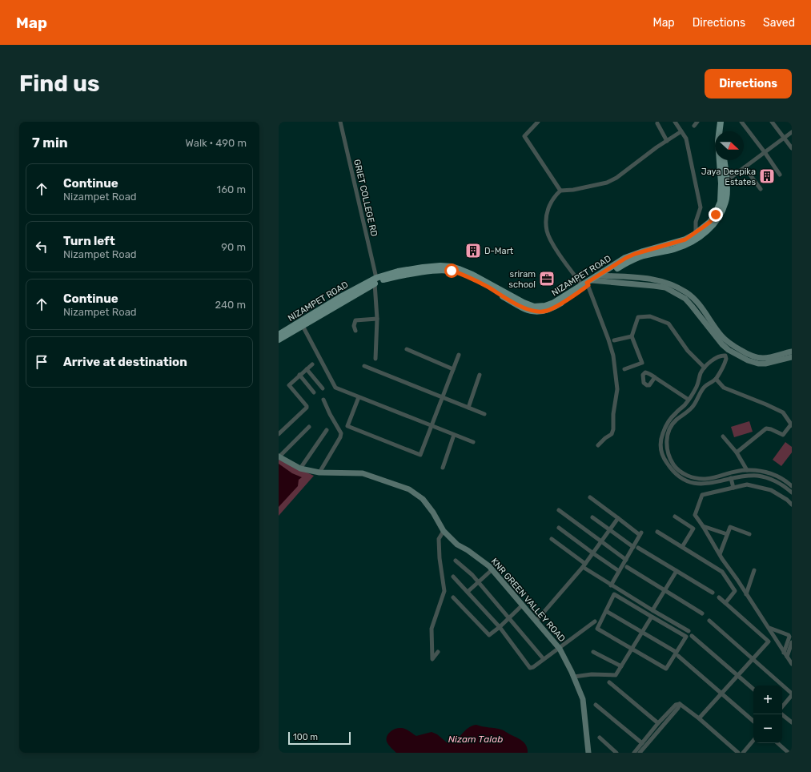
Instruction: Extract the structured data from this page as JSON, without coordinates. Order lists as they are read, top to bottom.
{
  "streets": {
    "main road": ["NIZAMPET ROAD"],
    "street": ["GRIET COLLEGE RD", "KNR GREEN VALLEY ROAD"]
  },
  "crossings": [
    ["GRIET COLLEGE RD", "NIZAMPET ROAD"]
  ],
  "water": ["Nizam Talab"],
  "places": {
    "building": ["Jaya Deepika Estates", "D-Mart"],
    "office": ["sriram school"]
  },
  "scale_bar": "100 m",
  "north": "right",
  "page": {
    "header": "Map",
    "nav": ["Map", "Directions", "Saved"],
    "buttons": "Directions",
    "title": "Find us",
    "heading": ["7 min", "Walk · 490 m"],
    "list": [
      ["Continue", "Nizampet Road", "160 m"],
      ["Turn left", "Nizampet Road", "90 m"],
      ["Continue", "Nizampet Road", "240 m"],
      "Arrive at destination"
    ],
    "map_buttons": ["+", "−"],
    "scale": "100 m"
  }
}
